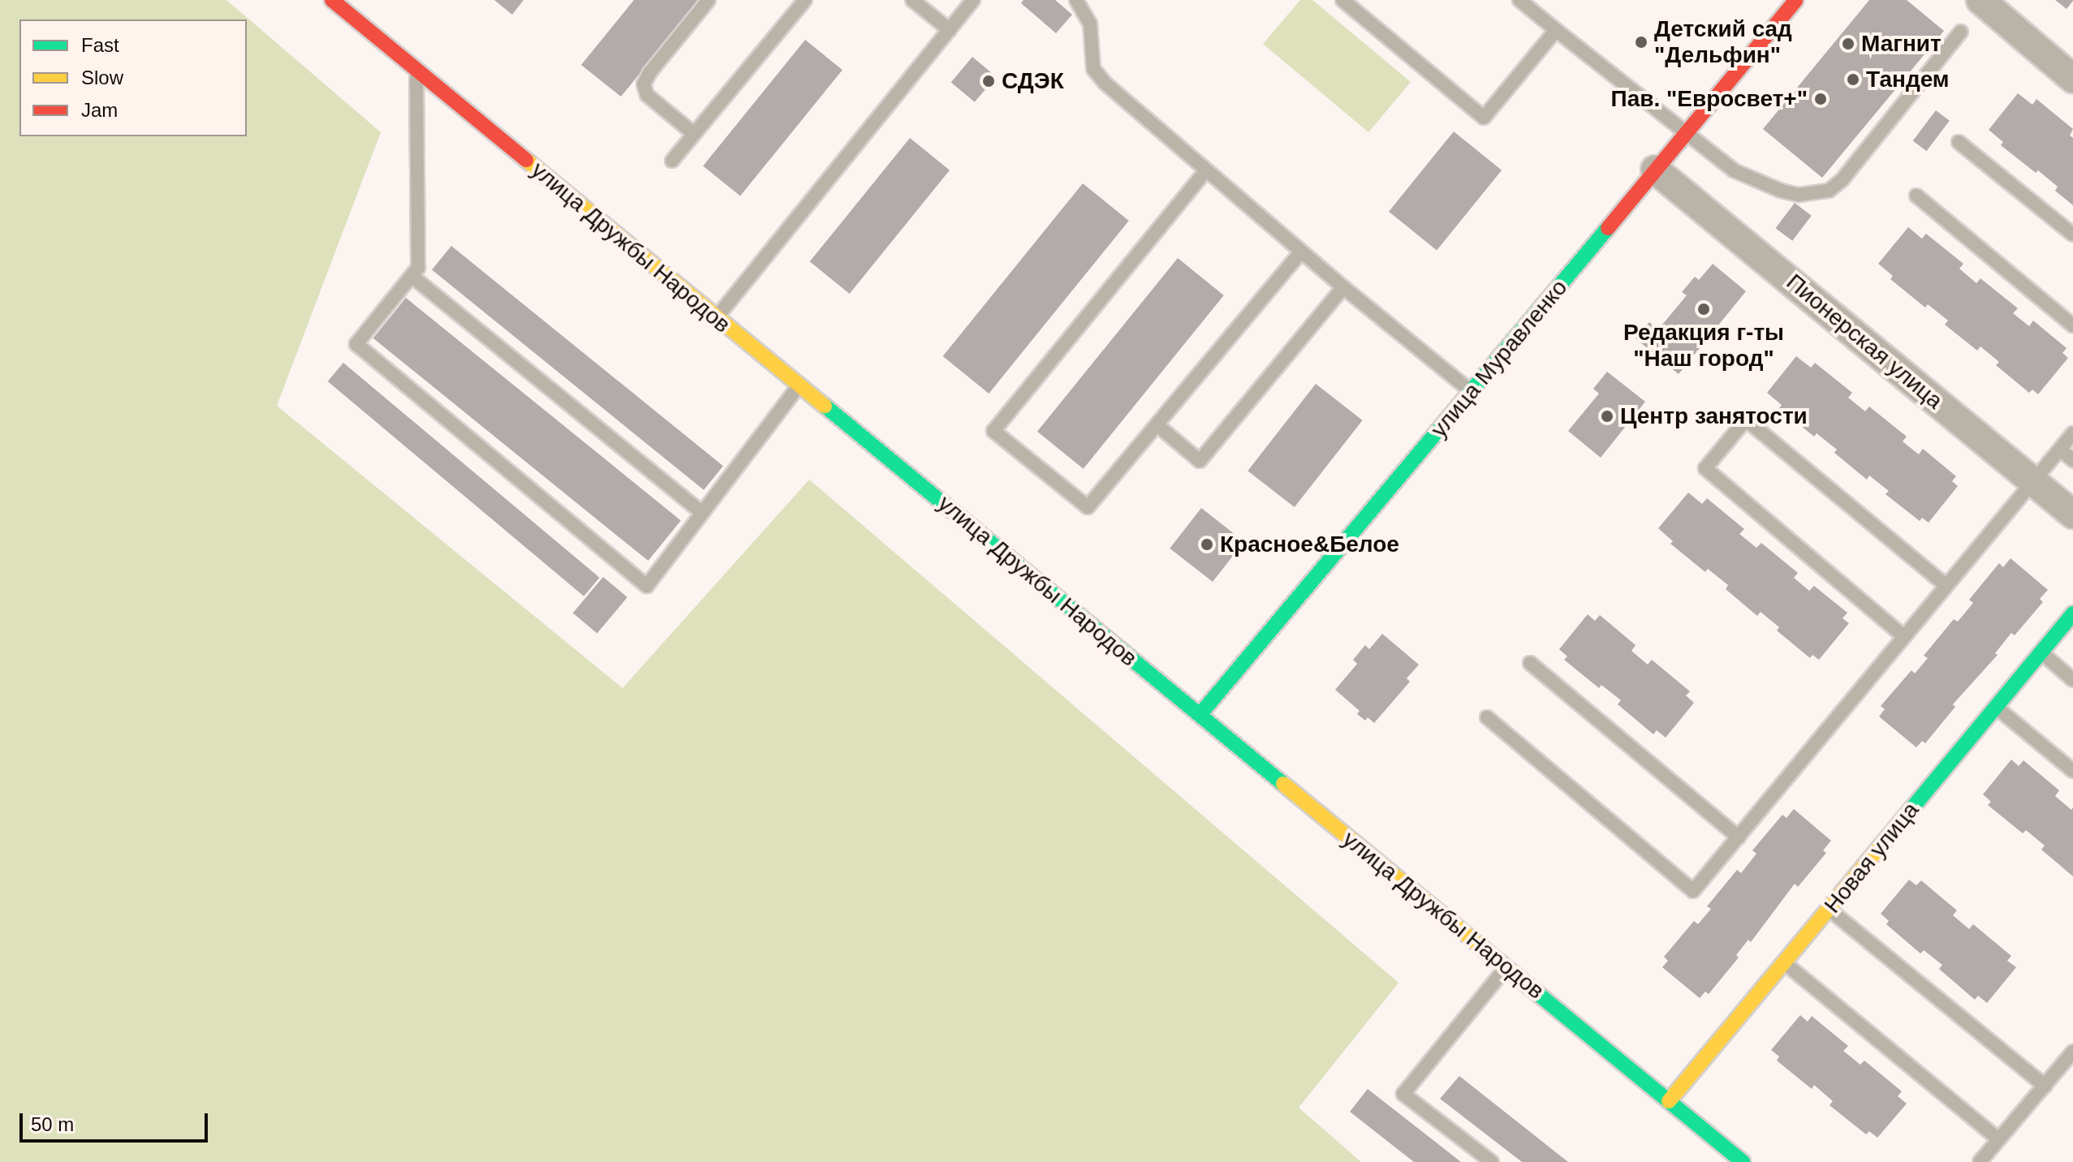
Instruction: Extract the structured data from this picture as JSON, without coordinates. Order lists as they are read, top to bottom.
{
  "streets": {
    "street": [
      "улица Дружбы Народов",
      "Пионерская улица",
      "улица Муравленко",
      "Новая улица"
    ]
  },
  "crossings": [
    ["улица Дружбы Народов", "улица Муравленко"],
    ["улица Дружбы Народов", "Новая улица"],
    ["Пионерская улица", "улица Муравленко"]
  ],
  "places": [
    "Детский сад \"Дельфин\"",
    "Магнит",
    "Тандем",
    "СДЭК",
    "Пав. \"Евросвет+\"",
    "Редакция г-ты \"Наш город\"",
    "Центр занятости",
    "Красное&Белое"
  ],
  "legend": ["Fast", "Slow", "Jam"],
  "scale_bar": "50 m"
}
